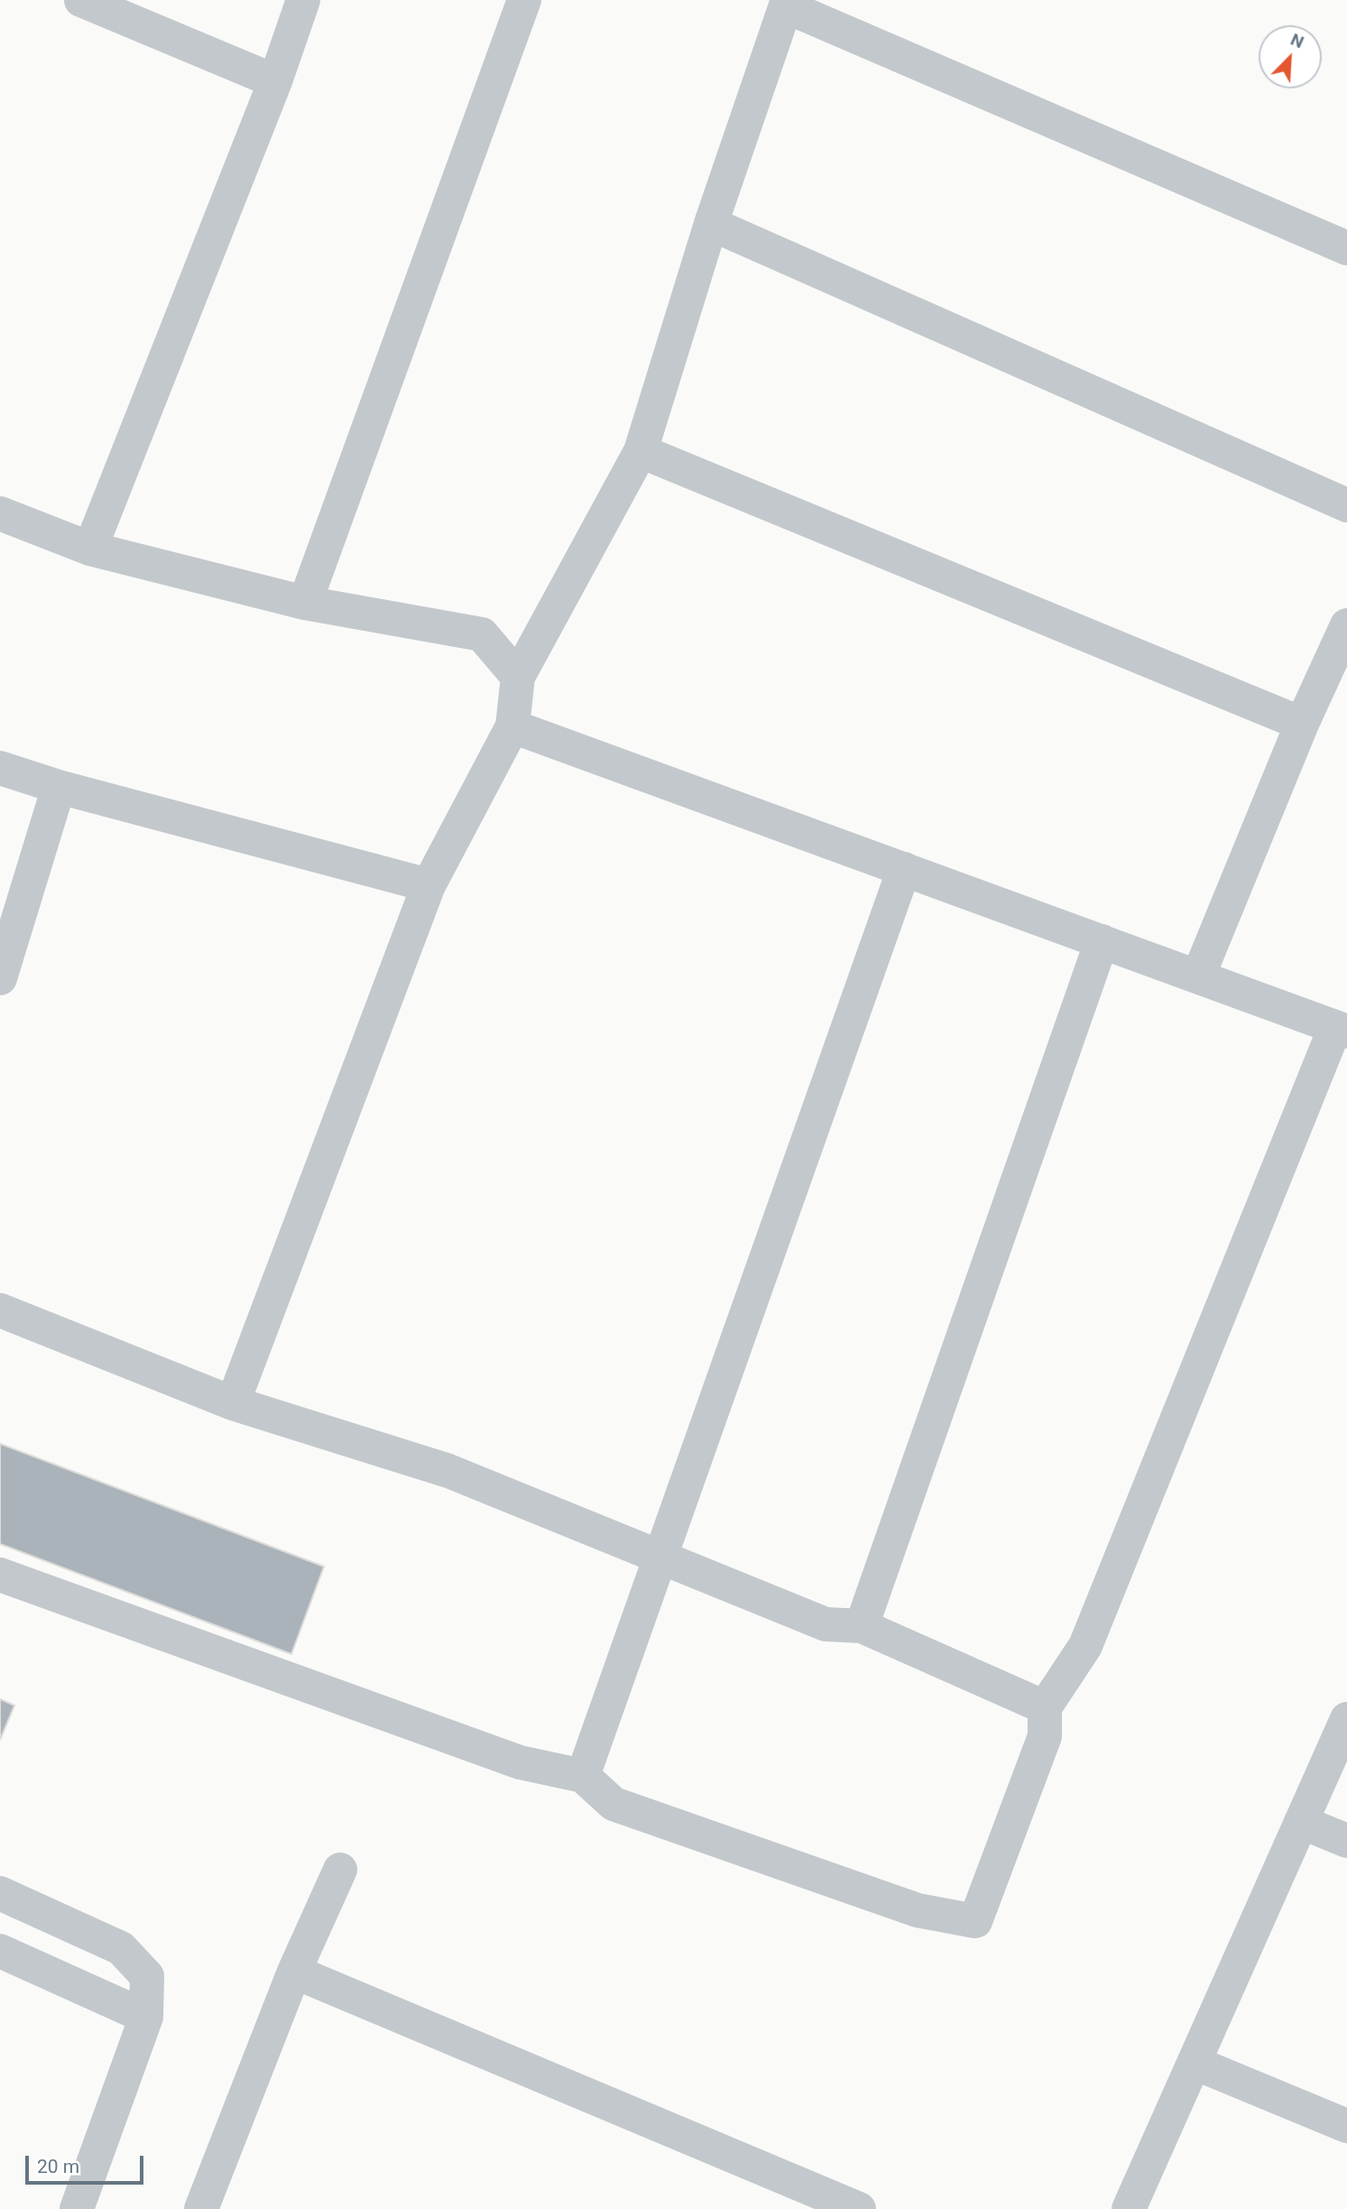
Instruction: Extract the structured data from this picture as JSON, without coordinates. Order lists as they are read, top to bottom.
{
  "scale_bar": "20 m",
  "north": "top right"
}
